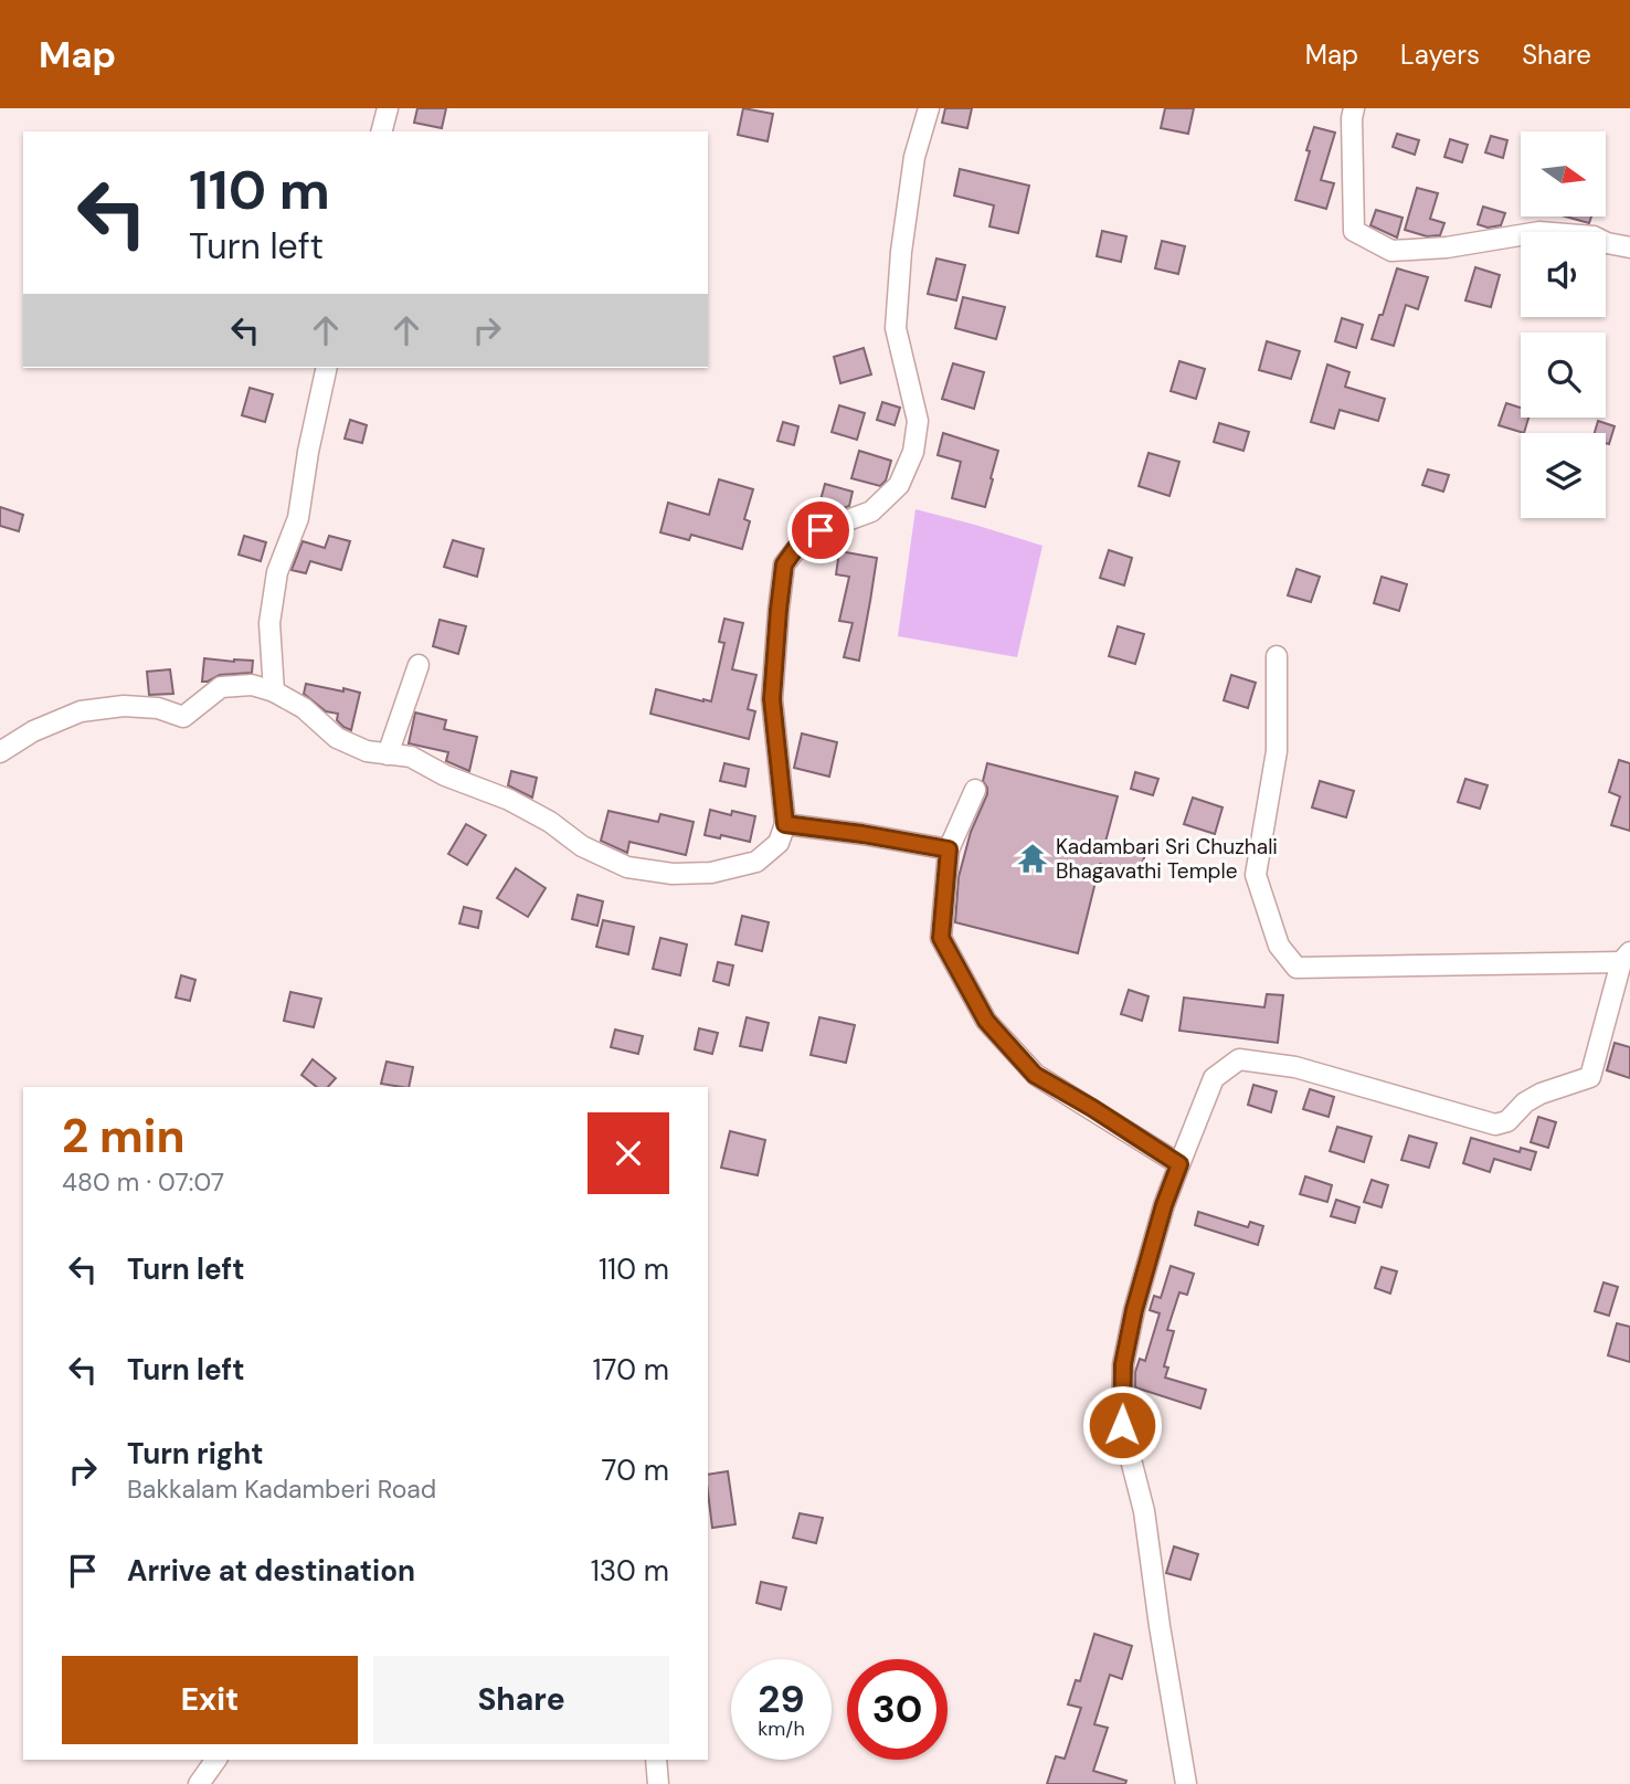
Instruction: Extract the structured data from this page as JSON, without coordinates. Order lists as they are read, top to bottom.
{
  "places": {
    "temple": ["Kadambari Sri Chuzhali Bhagavathi Temple"]
  },
  "north": "right",
  "page": {
    "header": "Map",
    "nav": ["Map", "Layers", "Share"],
    "turn": ["110 m", "Turn left"],
    "heading": ["2 min", "480 m · 07:07"],
    "list": [
      {
        "name": "Turn left",
        "value": "110 m"
      },
      {
        "name": "Turn left",
        "value": "170 m"
      },
      {
        "name": "Turn right",
        "note": "Bakkalam Kadamberi Road",
        "value": "70 m"
      },
      {
        "name": "Arrive at destination",
        "value": "130 m"
      }
    ],
    "buttons": ["Exit", "Share"],
    "speed": "29 km/h",
    "limit": "30"
  }
}
